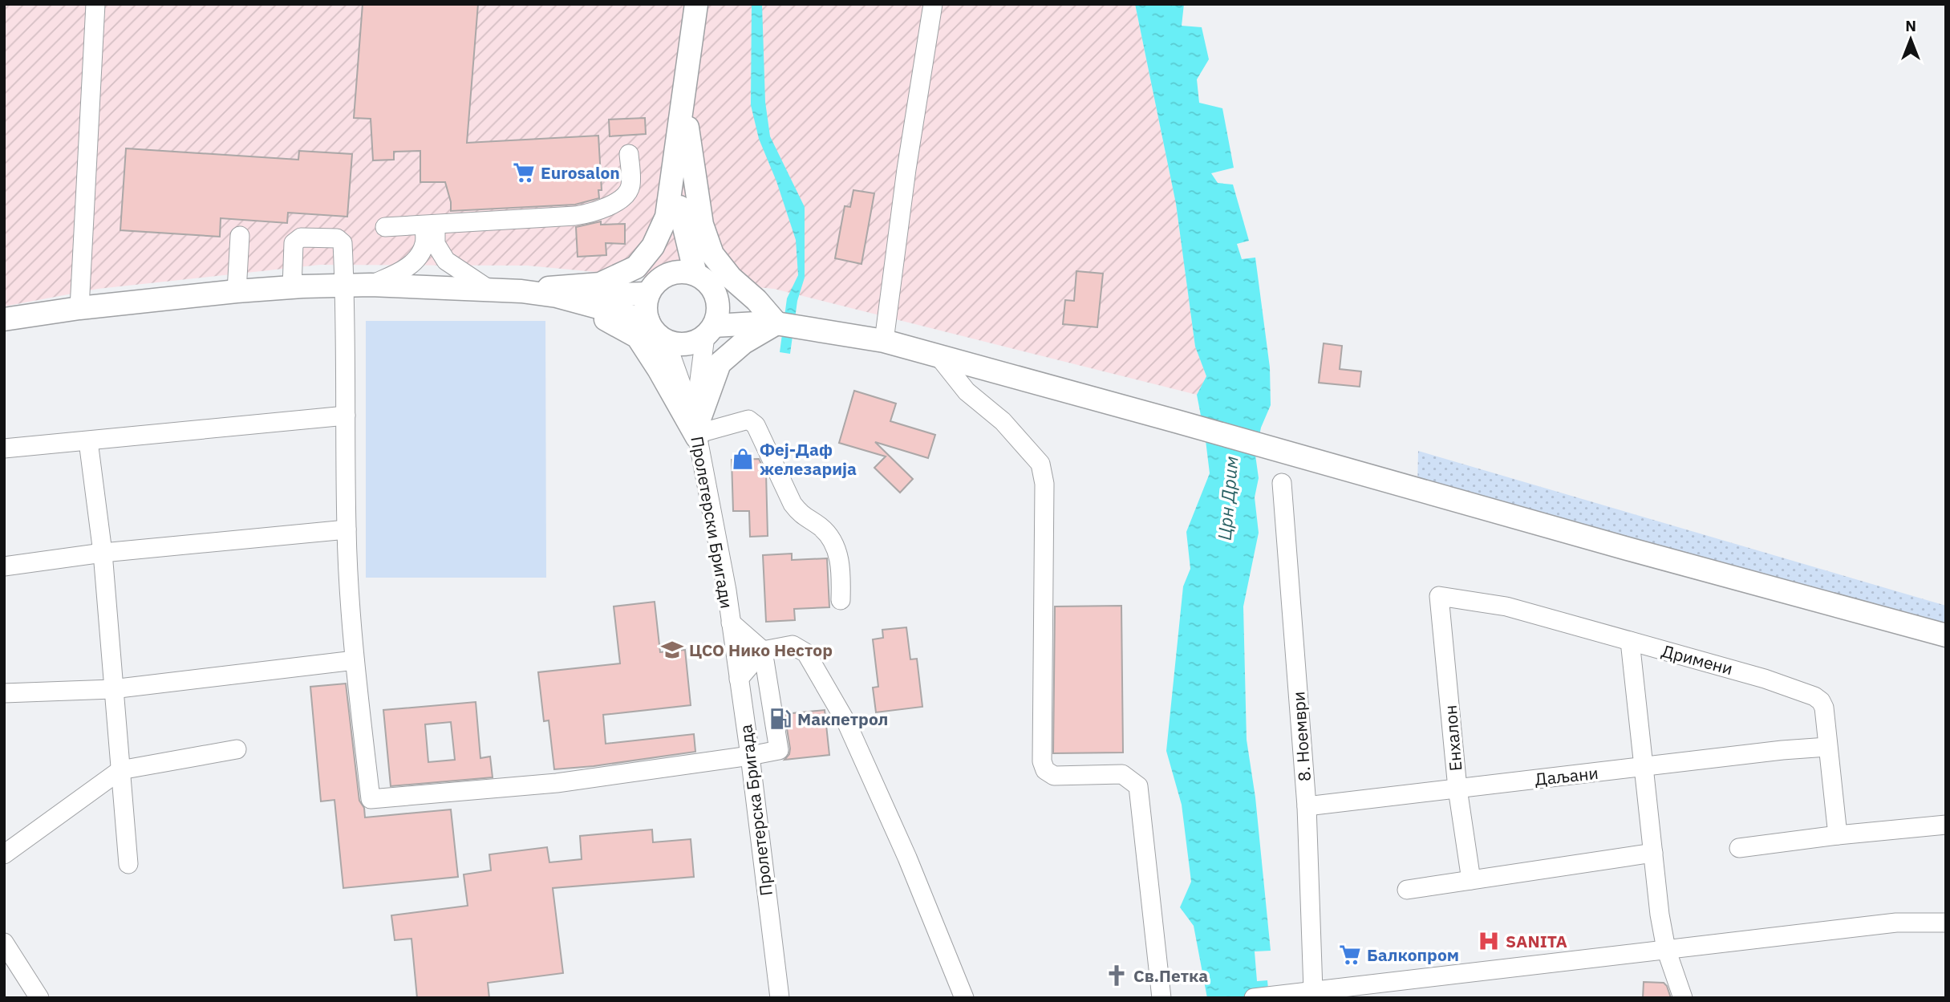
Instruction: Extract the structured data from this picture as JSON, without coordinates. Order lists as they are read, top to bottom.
{
  "streets": {
    "street": [
      "Пролетерски Бригади",
      "Дримени",
      "8. Ноември",
      "Енхалон",
      "Даљани",
      "Пролетерска Бригада"
    ]
  },
  "crossings": [
    ["Пролетерски Бригади", "Пролетерска Бригада"],
    ["Дримени", "Енхалон"],
    ["Дримени", "Даљани"],
    ["8. Ноември", "Даљани"],
    ["Енхалон", "Даљани"]
  ],
  "water": ["Црн Дрим"],
  "places": {
    "supermarket": ["Eurosalon", "Балкопром"],
    "shop": ["Феј-Даф железарија"],
    "school or university": ["ЦСО Нико Нестор"],
    "fuel station": ["Макпетрол"],
    "hospital": ["SANITA"],
    "church": ["Св.Петка"]
  },
  "north": "top"
}
